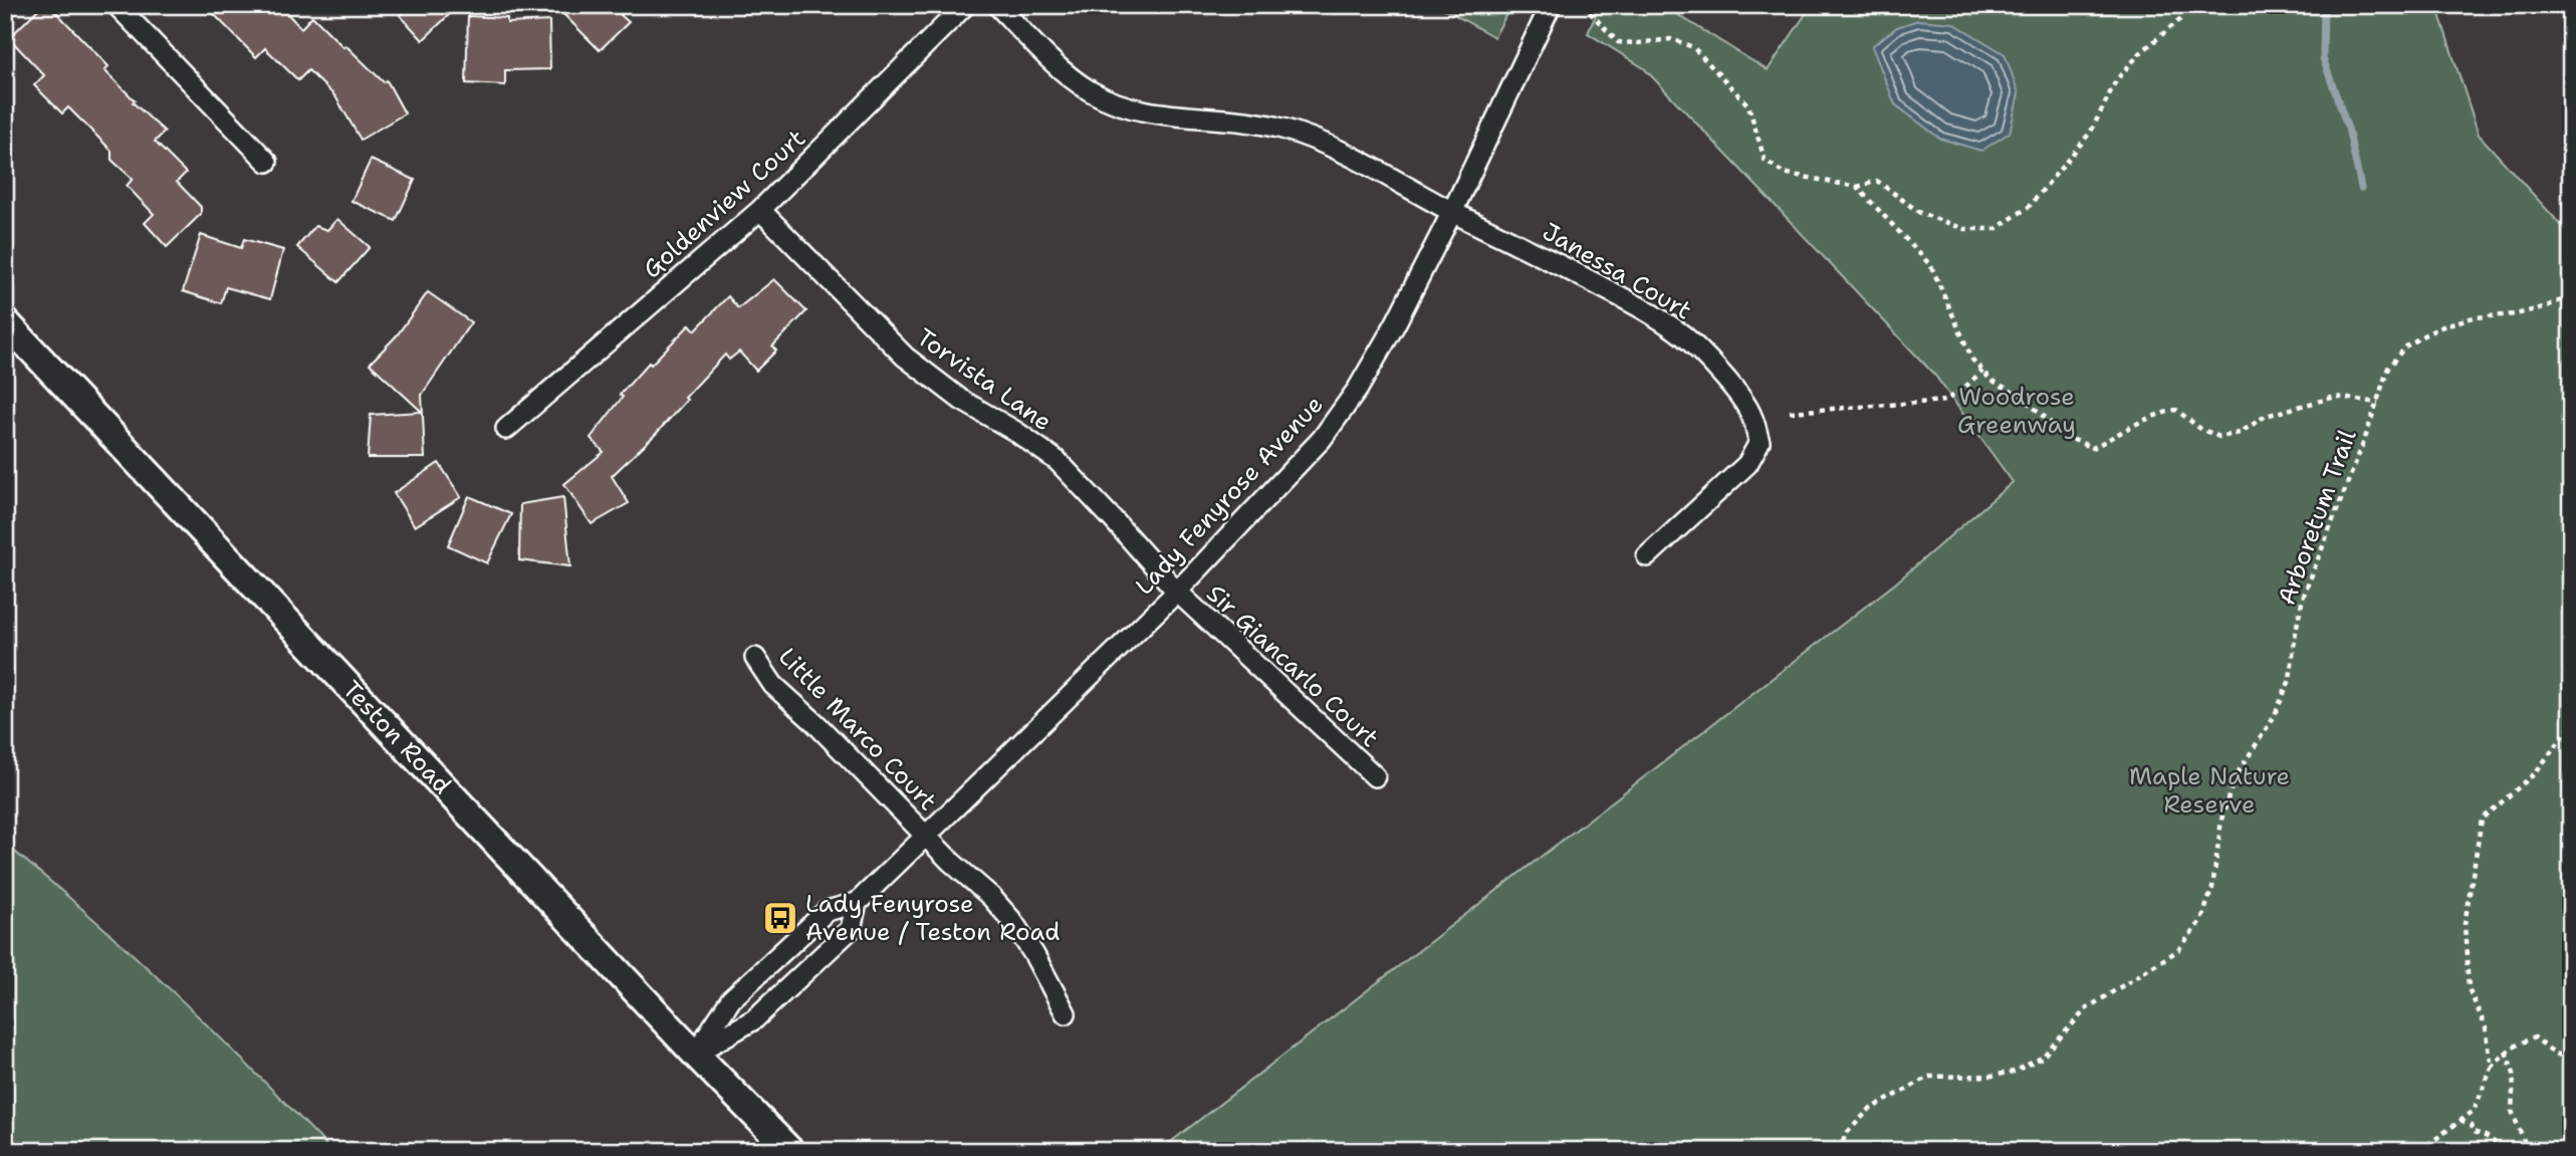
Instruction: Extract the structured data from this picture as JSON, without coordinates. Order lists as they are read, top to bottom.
{
  "streets": {
    "main road": ["Teston Road"],
    "street": [
      "Goldenview Court",
      "Janessa Court",
      "Torvista Lane",
      "Lady Fenyrose Avenue",
      "Sir Giancarlo Court",
      "Little Marco Court"
    ],
    "path": ["Arboretum Trail"]
  },
  "crossings": [
    ["Goldenview Court", "Torvista Lane"],
    ["Janessa Court", "Lady Fenyrose Avenue"],
    ["Torvista Lane", "Lady Fenyrose Avenue"],
    ["Torvista Lane", "Sir Giancarlo Court"],
    ["Lady Fenyrose Avenue", "Sir Giancarlo Court"],
    ["Lady Fenyrose Avenue", "Little Marco Court"],
    ["Lady Fenyrose Avenue", "Teston Road"]
  ],
  "parks": ["Woodrose Greenway", "Maple Nature Reserve"],
  "places": {
    "bus stop": ["Lady Fenyrose Avenue / Teston Road"]
  }
}
